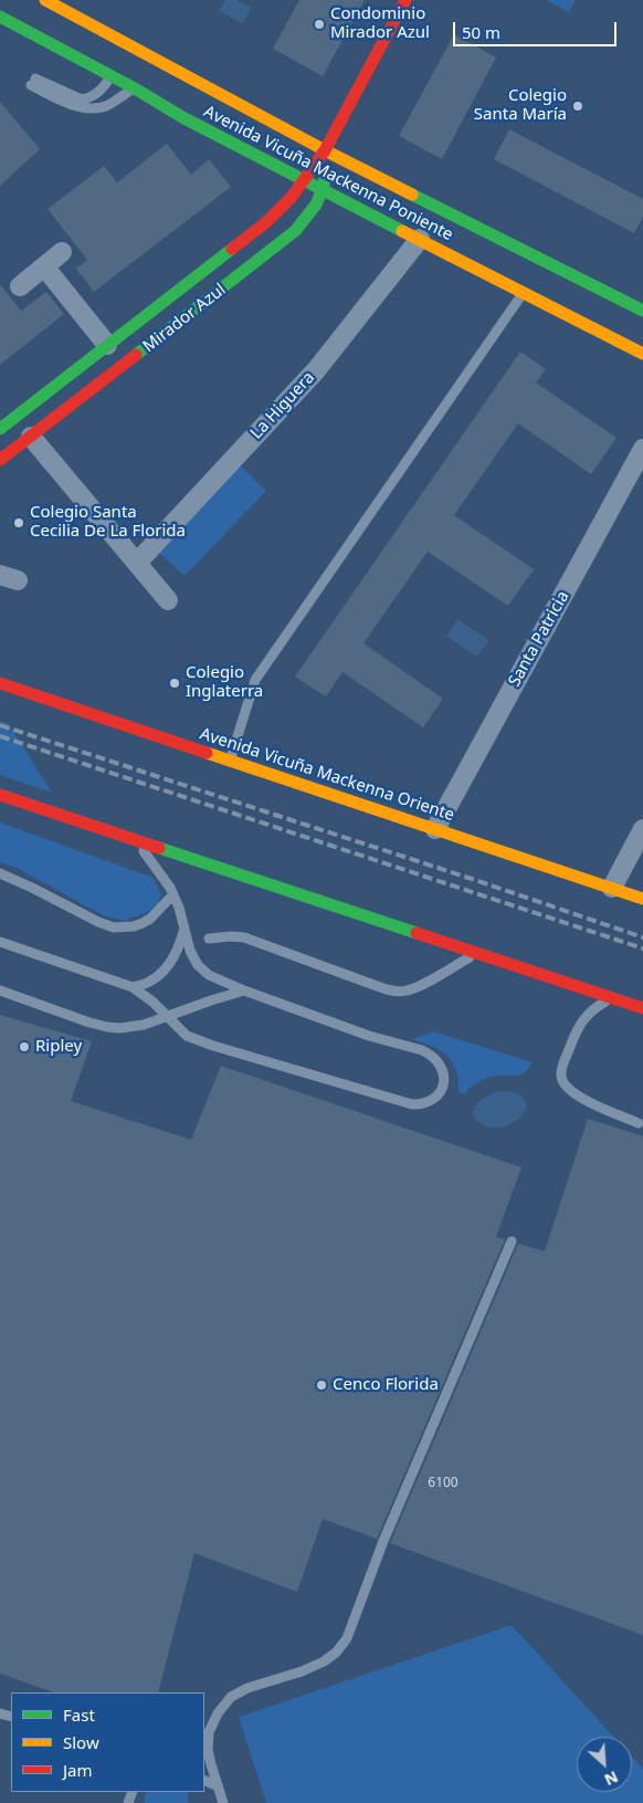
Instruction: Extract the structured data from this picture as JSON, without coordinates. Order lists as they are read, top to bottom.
{
  "streets": {
    "main road": ["Avenida Vicuña Mackenna Poniente", "Mirador Azul", "Avenida Vicuña Mackenna Oriente"],
    "street": ["La Higuera", "Santa Patricia"]
  },
  "crossings": [
    ["Avenida Vicuña Mackenna Poniente", "Mirador Azul"],
    ["Avenida Vicuña Mackenna Poniente", "La Higuera"],
    ["Santa Patricia", "Avenida Vicuña Mackenna Oriente"]
  ],
  "places": [
    "Condominio Mirador Azul",
    "Colegio Santa María",
    "Colegio Santa Cecilia De La Florida",
    "Colegio Inglaterra",
    "Ripley",
    "Cenco Florida"
  ],
  "house_numbers": ["6100"],
  "legend": ["Fast", "Slow", "Jam"],
  "scale_bar": "50 m",
  "north": "bottom right"
}
